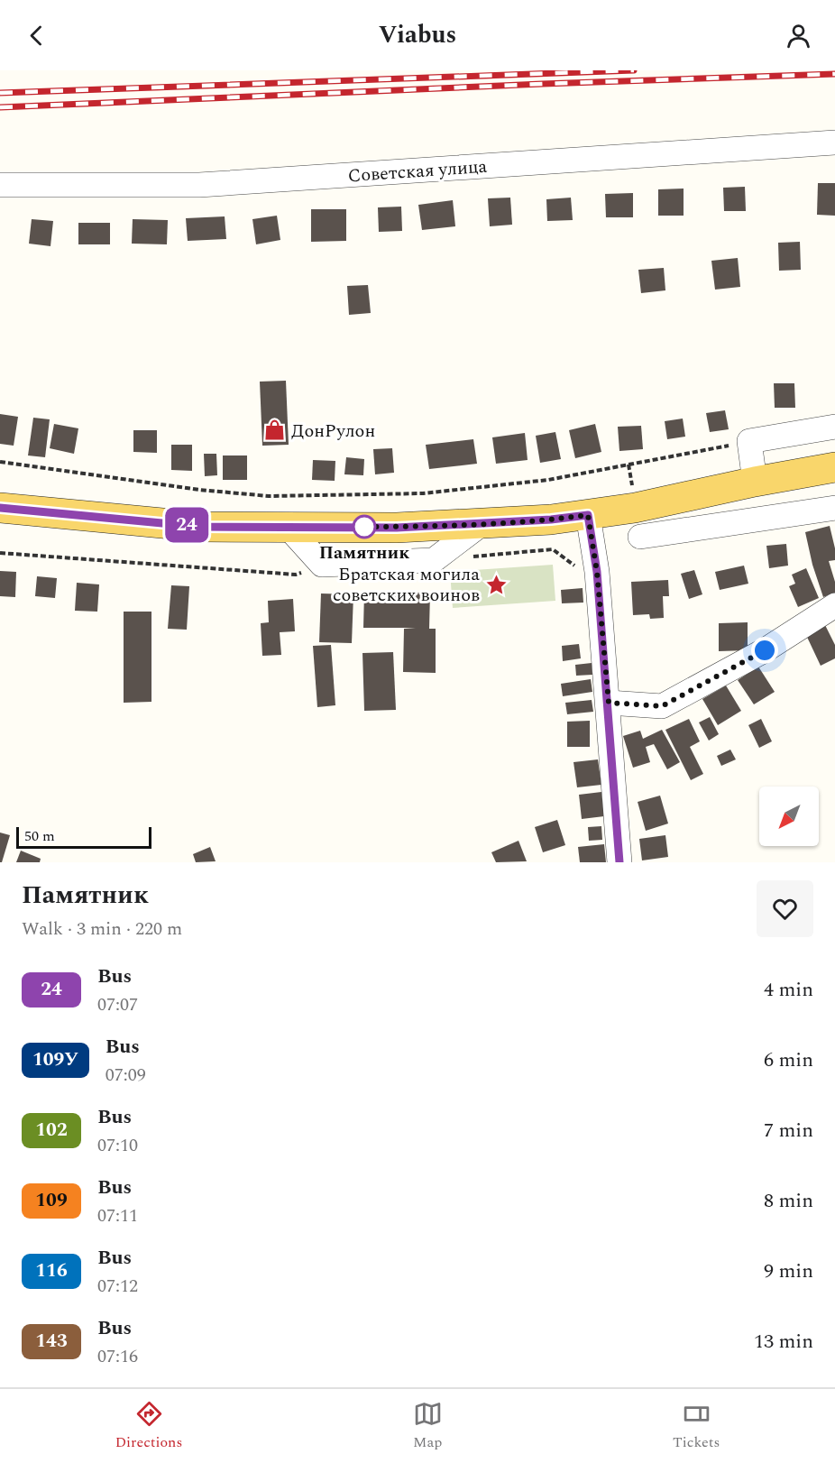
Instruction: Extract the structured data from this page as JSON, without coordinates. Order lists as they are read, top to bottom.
{
  "streets": {
    "street": ["Советская улица"]
  },
  "places": {
    "shop": ["ДонРулон"],
    "other": ["Памятник"],
    "place": ["Братская могила советских воинов"]
  },
  "lines": ["bus line 24"],
  "scale_bar": "50 m",
  "north": "bottom left",
  "page": {
    "header": "Viabus",
    "on_map": "24",
    "scale": "50 m",
    "heading": ["Памятник", "Walk · 3 min · 220 m"],
    "list": [
      {
        "mark": "24",
        "name": "Bus",
        "note": "07:07",
        "value": "4 min"
      },
      {
        "mark": "109У",
        "name": "Bus",
        "note": "07:09",
        "value": "6 min"
      },
      {
        "mark": "102",
        "name": "Bus",
        "note": "07:10",
        "value": "7 min"
      },
      {
        "mark": "109",
        "name": "Bus",
        "note": "07:11",
        "value": "8 min"
      },
      {
        "mark": "116",
        "name": "Bus",
        "note": "07:12",
        "value": "9 min"
      },
      {
        "mark": "143",
        "name": "Bus",
        "note": "07:16",
        "value": "13 min"
      }
    ],
    "tabs": ["Directions", "Map", "Tickets"]
  }
}
